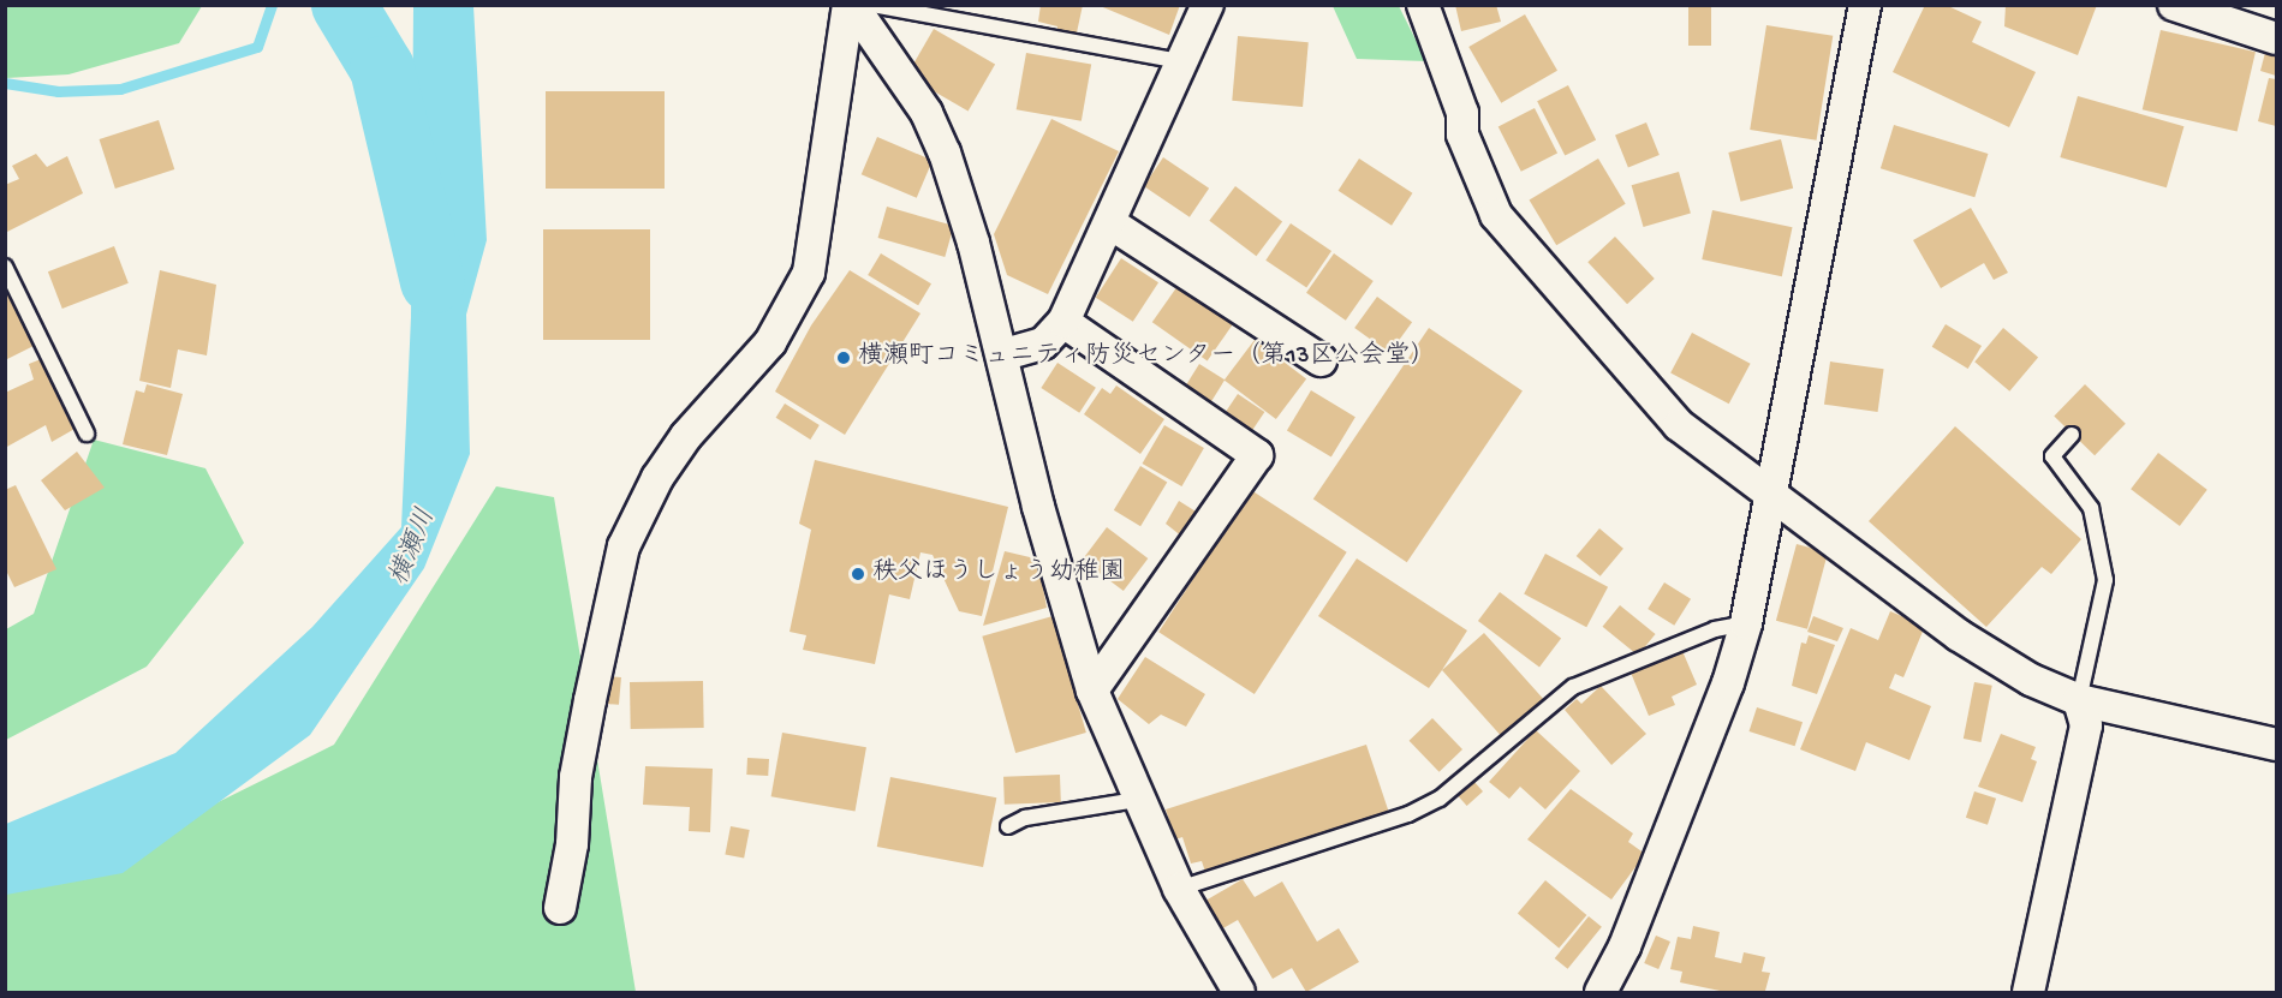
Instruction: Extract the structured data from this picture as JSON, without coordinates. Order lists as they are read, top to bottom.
{
  "water": ["横瀬川"],
  "places": ["横瀬町コミュニティ防災センター（第13区公会堂）", "秩父ほうしょう幼稚園"]
}
